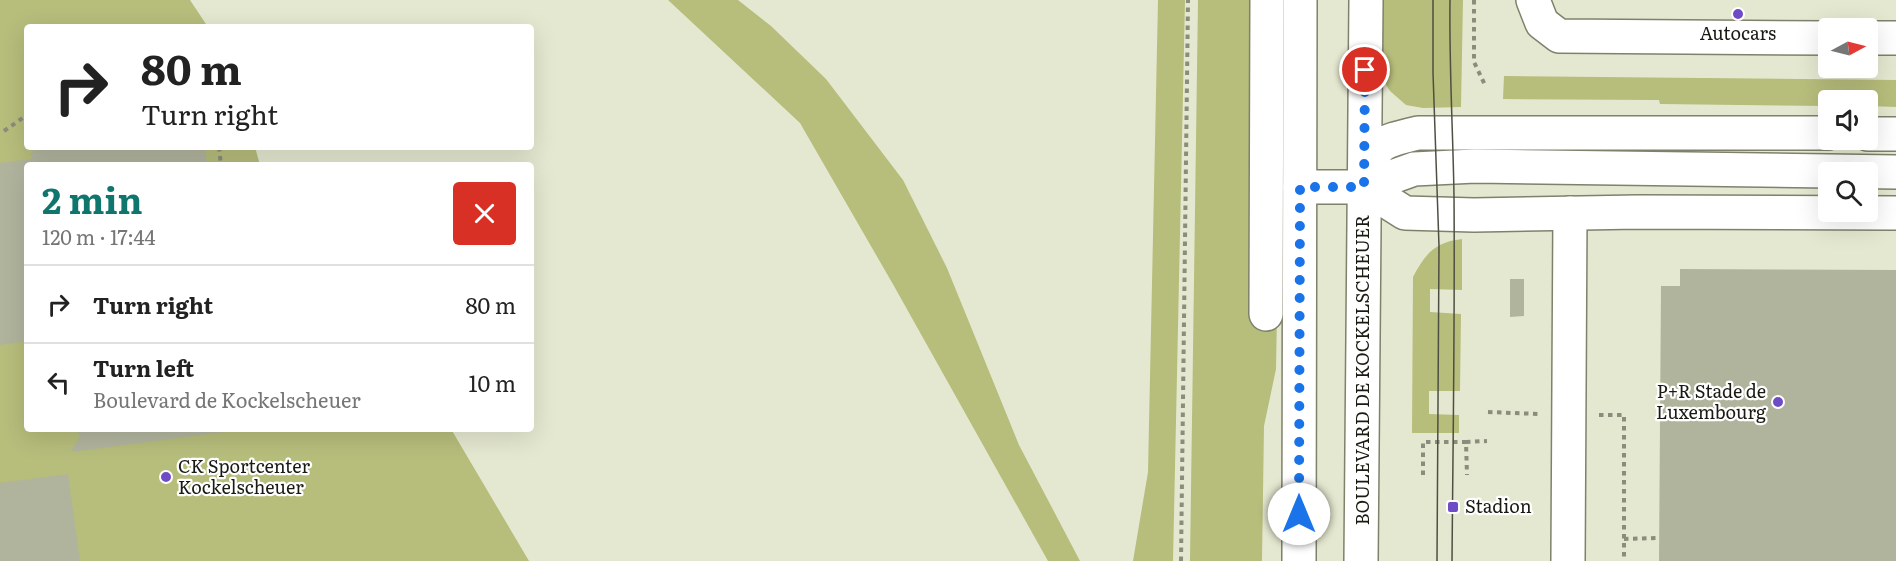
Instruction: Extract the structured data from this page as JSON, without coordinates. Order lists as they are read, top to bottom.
{
  "streets": {
    "main road": ["BOULEVARD DE KOCKELSCHEUER"]
  },
  "places": {
    "other": ["Autocars", "P+R Stade de Luxembourg", "CK Sportcenter Kockelscheuer"],
    "transit": ["Stadion"]
  },
  "north": "right",
  "page": {
    "turn": ["80 m", "Turn right"],
    "heading": ["2 min", "120 m · 17:44"],
    "list": [
      {
        "name": "Turn right",
        "value": "80 m"
      },
      {
        "name": "Turn left",
        "note": "Boulevard de Kockelscheuer",
        "value": "10 m"
      }
    ]
  }
}
